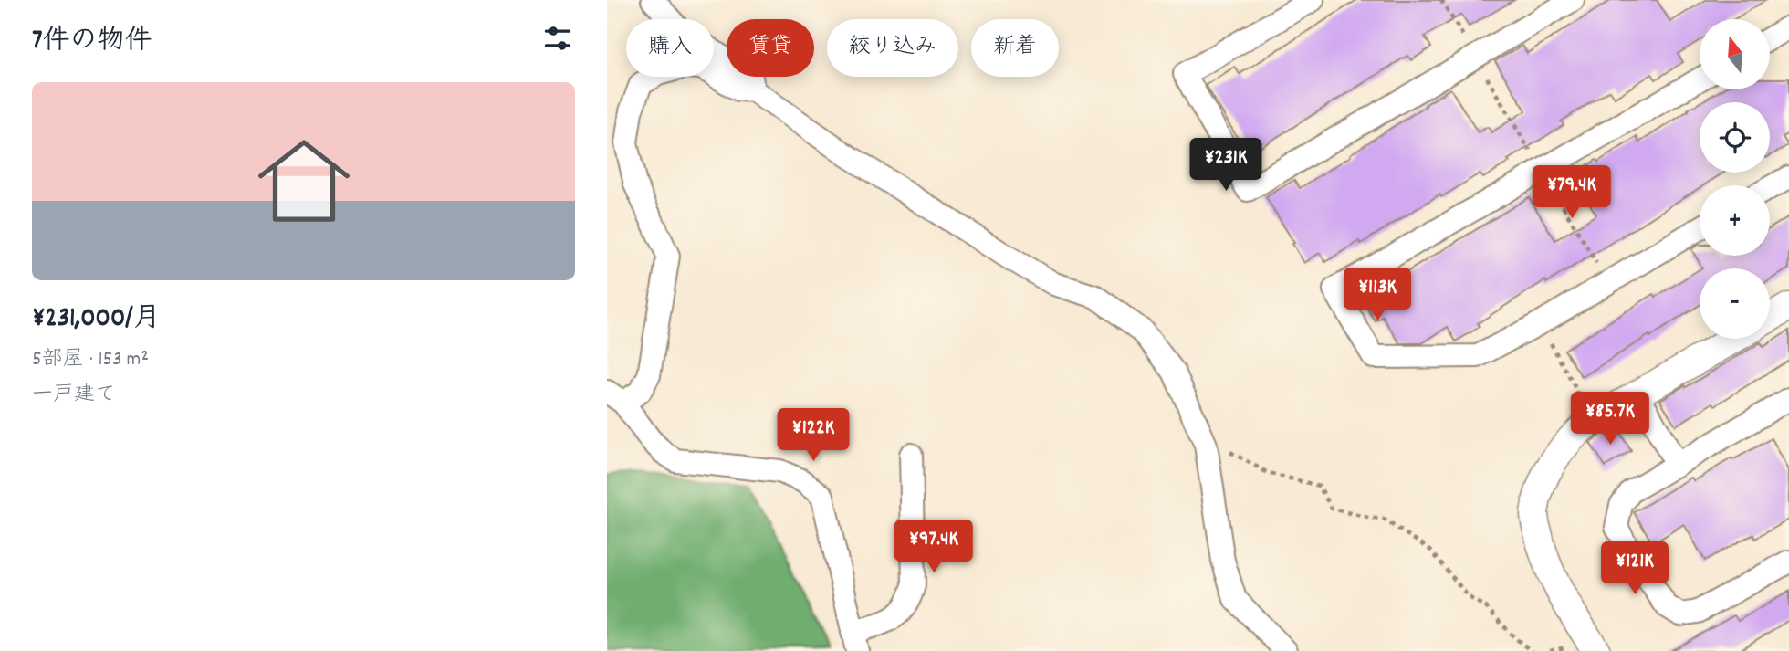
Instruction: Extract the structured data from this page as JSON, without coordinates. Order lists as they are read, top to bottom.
{
  "north": "top",
  "page": {
    "heading": "7件の物件",
    "map_buttons": ["+", "−"],
    "chip": [
      "購入",
      "賃貸",
      "絞り込み",
      "新着"
    ],
    "list": [
      {
        "name": "¥231,000/月",
        "note": "5部屋 · 153 m² · 一戸建て"
      }
    ],
    "price": [
      "¥231K",
      "¥79.4K",
      "¥113K",
      "¥85.7K",
      "¥122K",
      "¥97.4K",
      "¥121K"
    ]
  }
}
